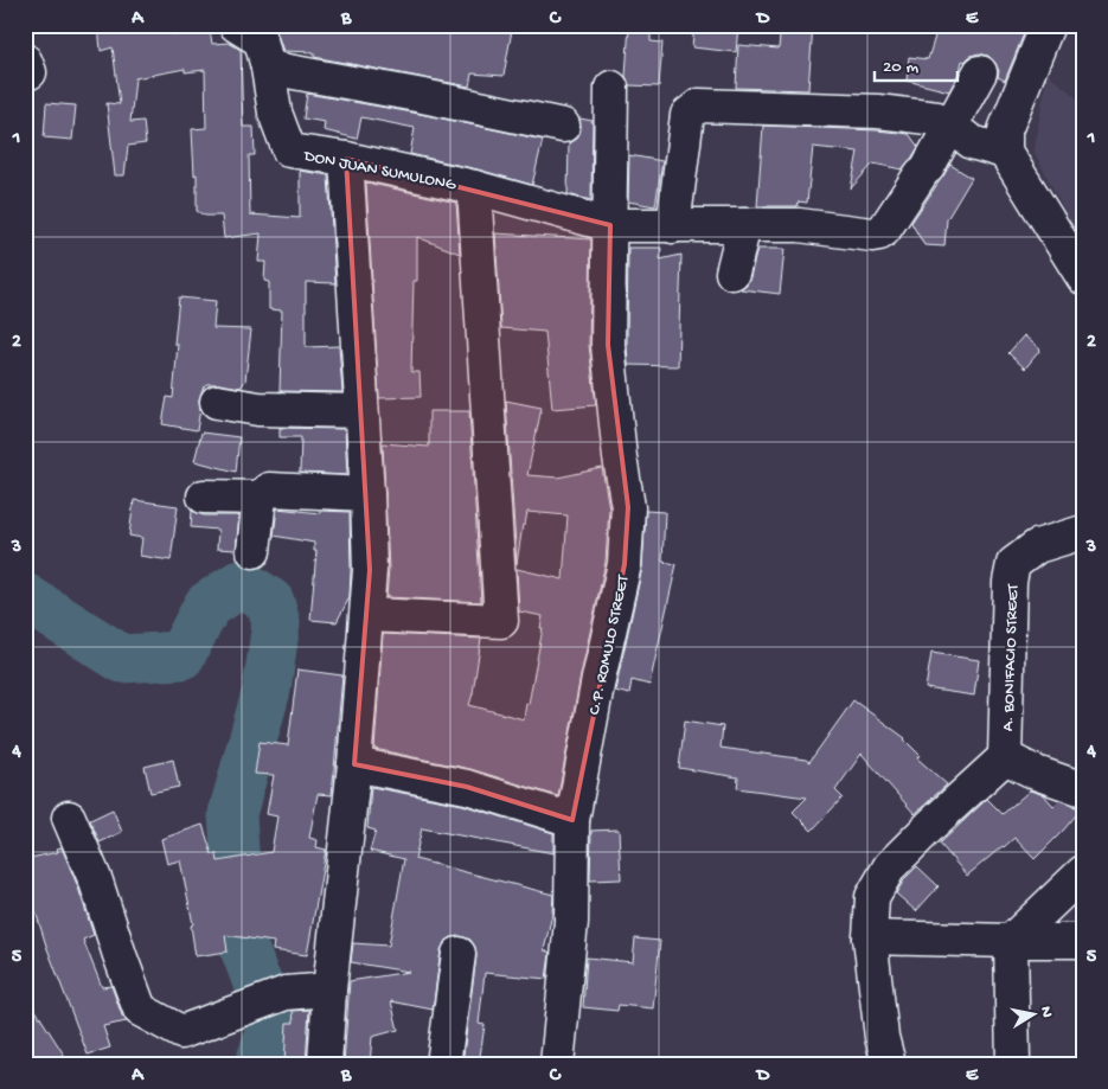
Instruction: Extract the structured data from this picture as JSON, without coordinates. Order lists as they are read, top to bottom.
{
  "streets": {
    "street": ["DON JUAN SUMULONG", "C.P. ROMULO STREET", "A. BONIFACIO STREET"]
  },
  "crossings": [
    ["DON JUAN SUMULONG", "C.P. ROMULO STREET"]
  ],
  "scale_bar": "20 m",
  "north": "right",
  "grid": {
    "columns": [
      "A",
      "B",
      "C",
      "D",
      "E"
    ],
    "rows": [
      "1",
      "2",
      "3",
      "4",
      "5"
    ]
  }
}
